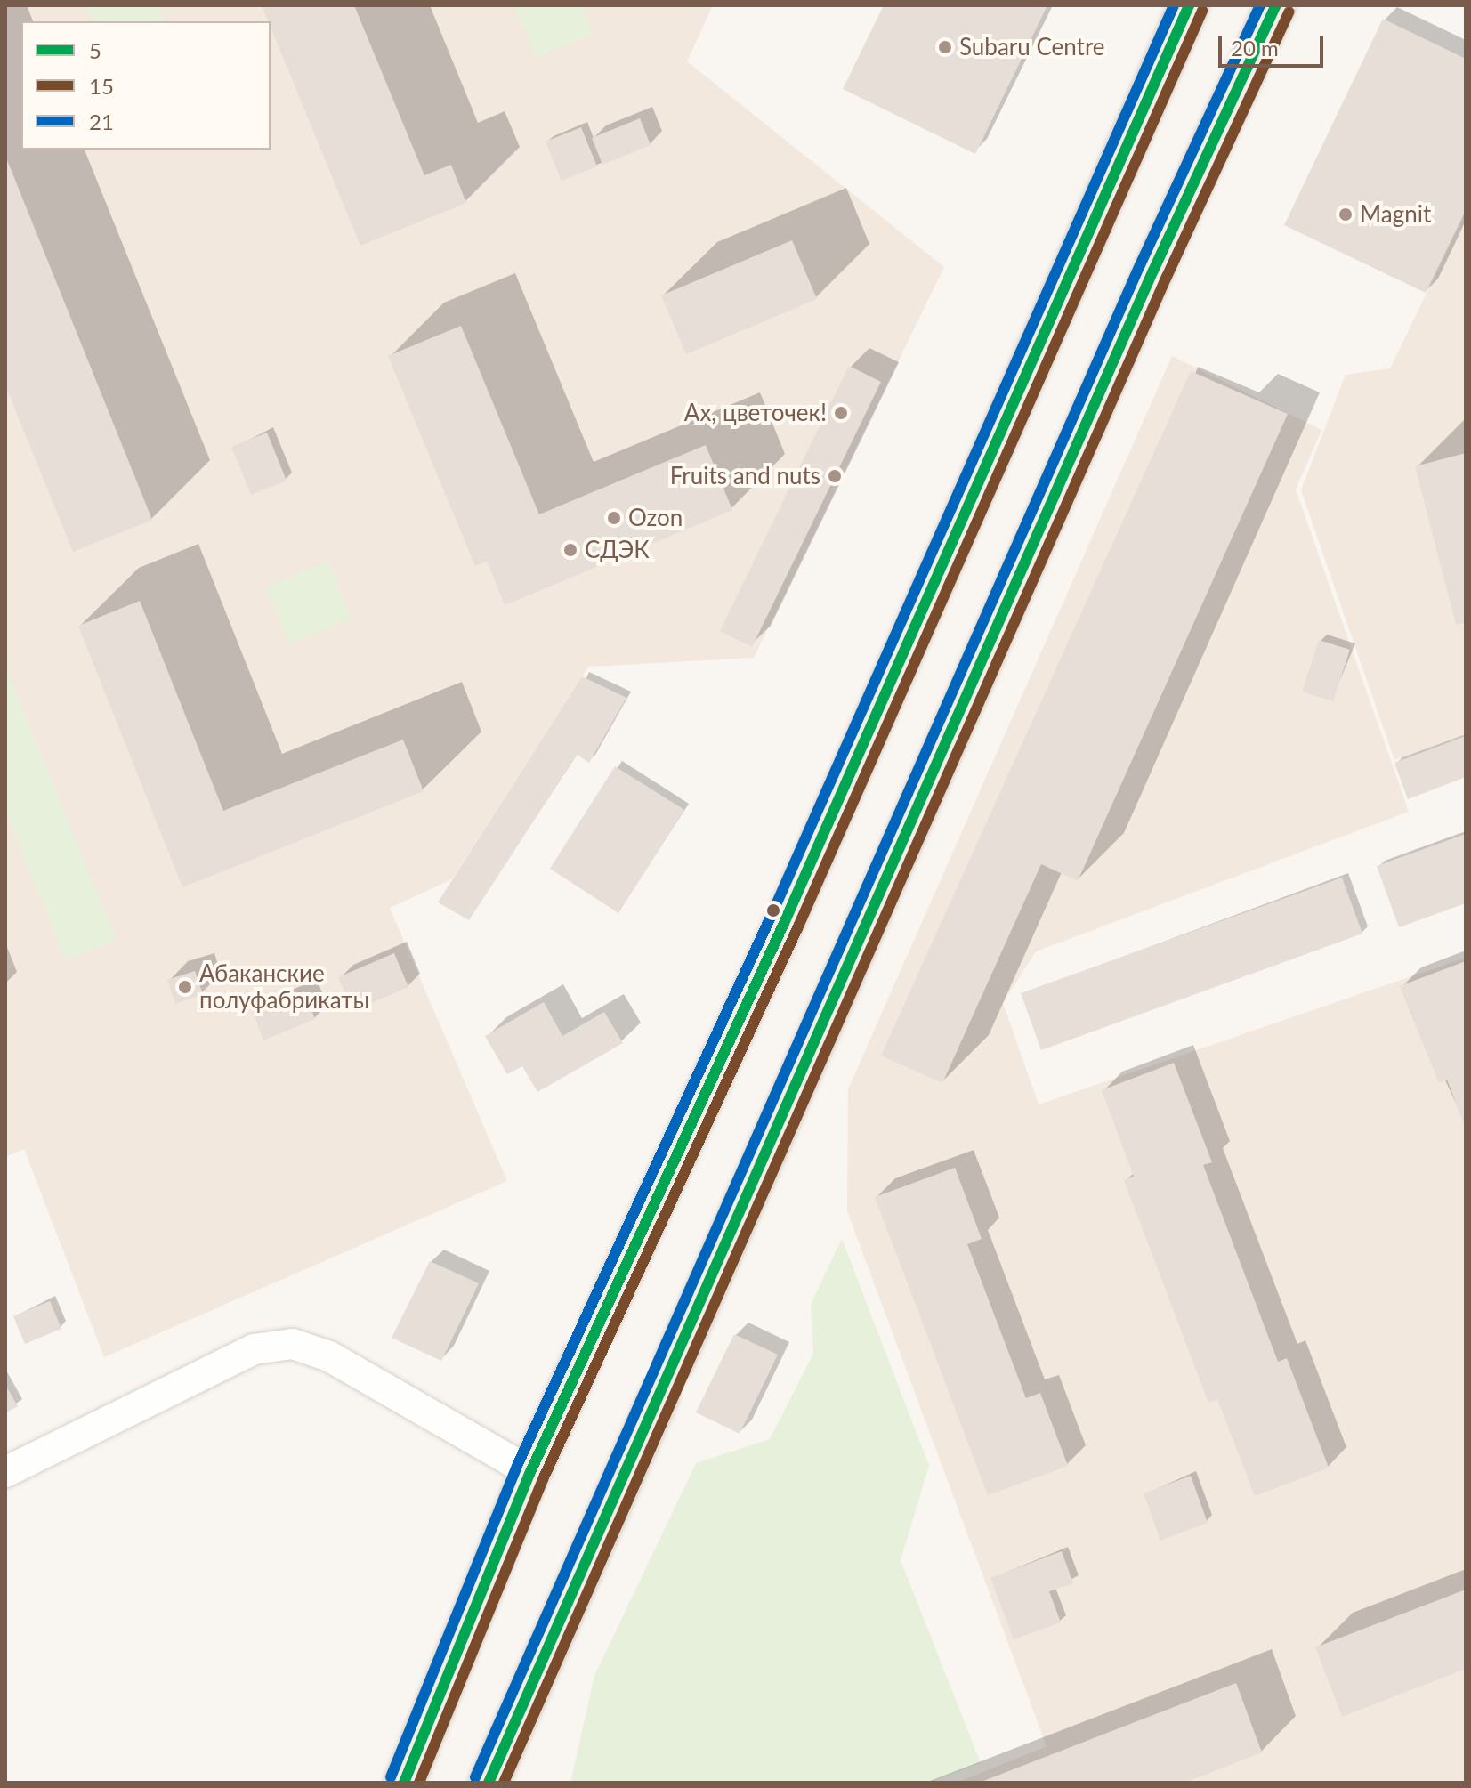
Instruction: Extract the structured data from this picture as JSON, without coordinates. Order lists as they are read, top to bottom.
{
  "places": [
    "Subaru Centre",
    "Magnit",
    "Ах, цветочек!",
    "Fruits and nuts",
    "Ozon",
    "СДЭК",
    "Абаканские полуфабрикаты"
  ],
  "lines": ["transit line 5", "transit line 21", "transit line 15"],
  "legend": ["5", "15", "21"],
  "scale_bar": "20 m"
}
